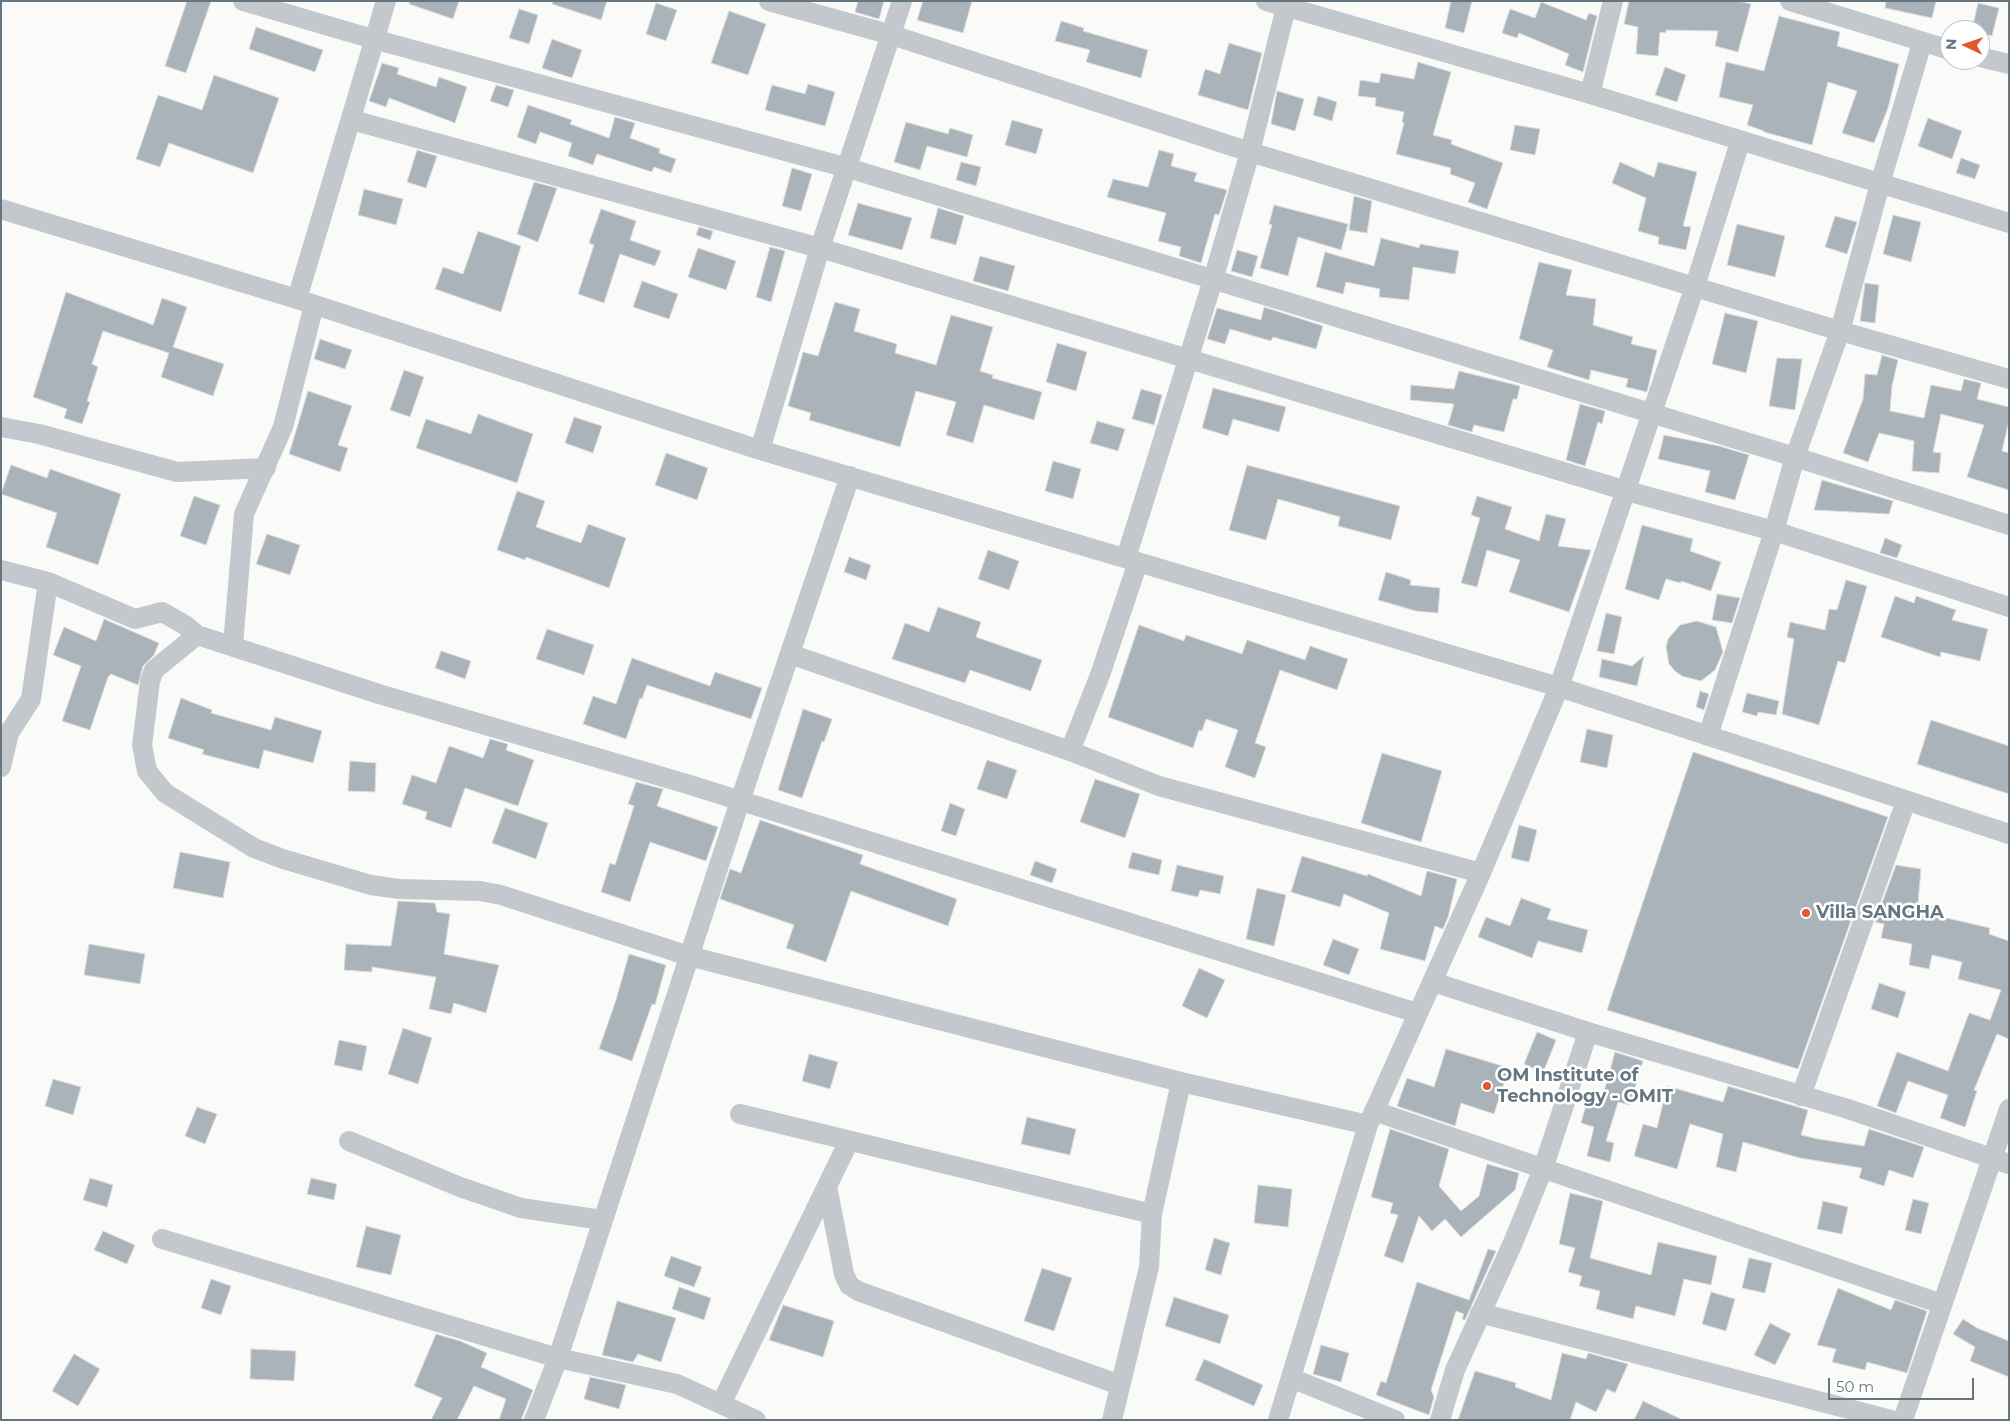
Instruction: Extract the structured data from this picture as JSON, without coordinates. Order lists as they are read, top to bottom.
{
  "places": ["Villa SANGHA", "OM Institute of Technology - OMIT"],
  "scale_bar": "50 m",
  "north": "left"
}
